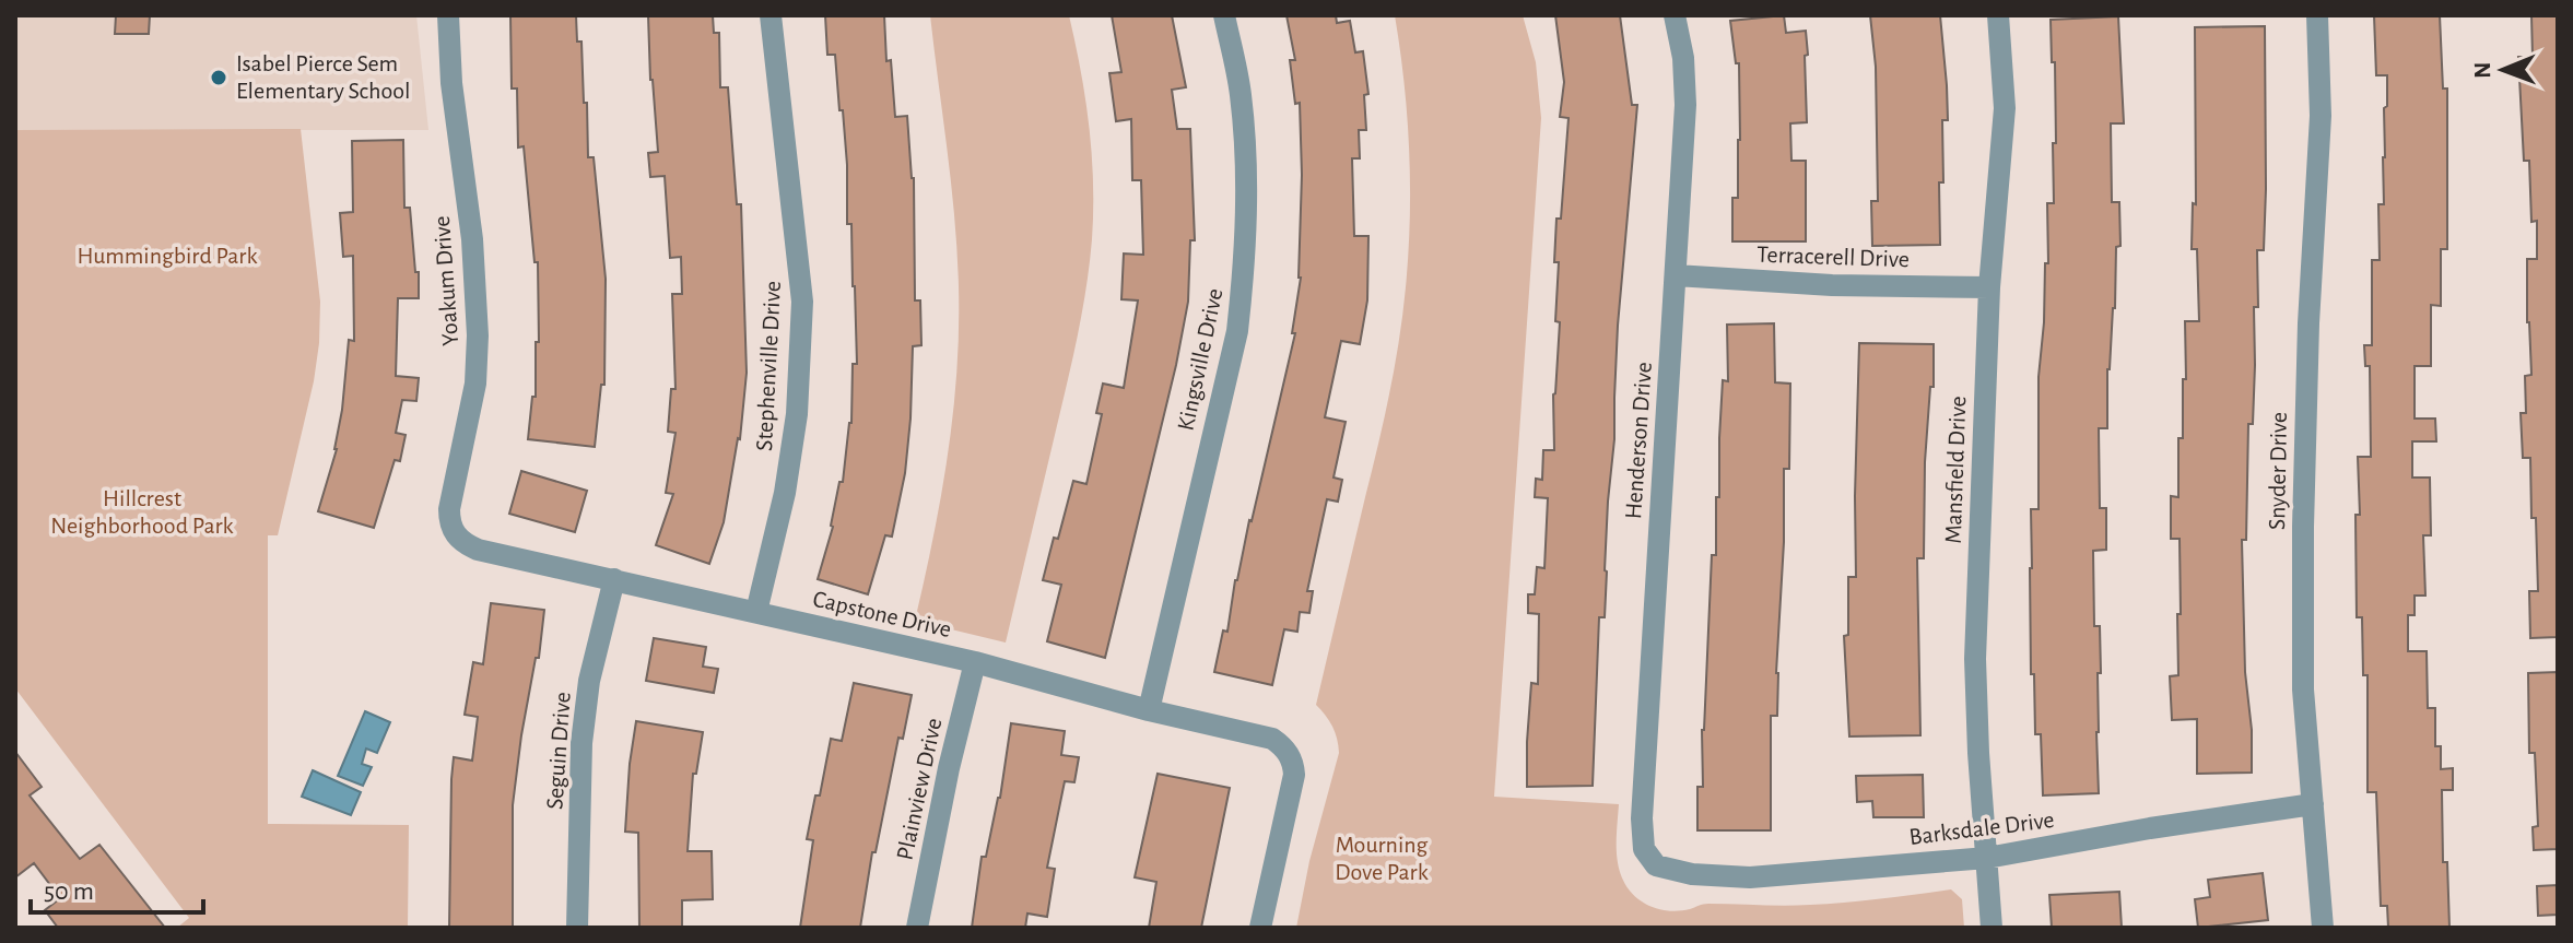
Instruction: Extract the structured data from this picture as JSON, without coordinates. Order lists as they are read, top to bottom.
{
  "streets": {
    "street": [
      "Terracerell Drive",
      "Yoakum Drive",
      "Kingsville Drive",
      "Stephenville Drive",
      "Henderson Drive",
      "Mansfield Drive",
      "Snyder Drive",
      "Capstone Drive",
      "Seguin Drive",
      "Plainview Drive",
      "Barksdale Drive"
    ]
  },
  "crossings": [
    ["Terracerell Drive", "Henderson Drive"],
    ["Terracerell Drive", "Mansfield Drive"],
    ["Yoakum Drive", "Capstone Drive"],
    ["Kingsville Drive", "Capstone Drive"],
    ["Stephenville Drive", "Capstone Drive"],
    ["Henderson Drive", "Barksdale Drive"],
    ["Mansfield Drive", "Barksdale Drive"],
    ["Snyder Drive", "Barksdale Drive"],
    ["Capstone Drive", "Seguin Drive"],
    ["Capstone Drive", "Plainview Drive"]
  ],
  "parks": ["Hummingbird Park", "Hillcrest Neighborhood Park", "Mourning Dove Park"],
  "places": ["Isabel Pierce Sem Elementary School"],
  "scale_bar": "50 m",
  "north": "left"
}
